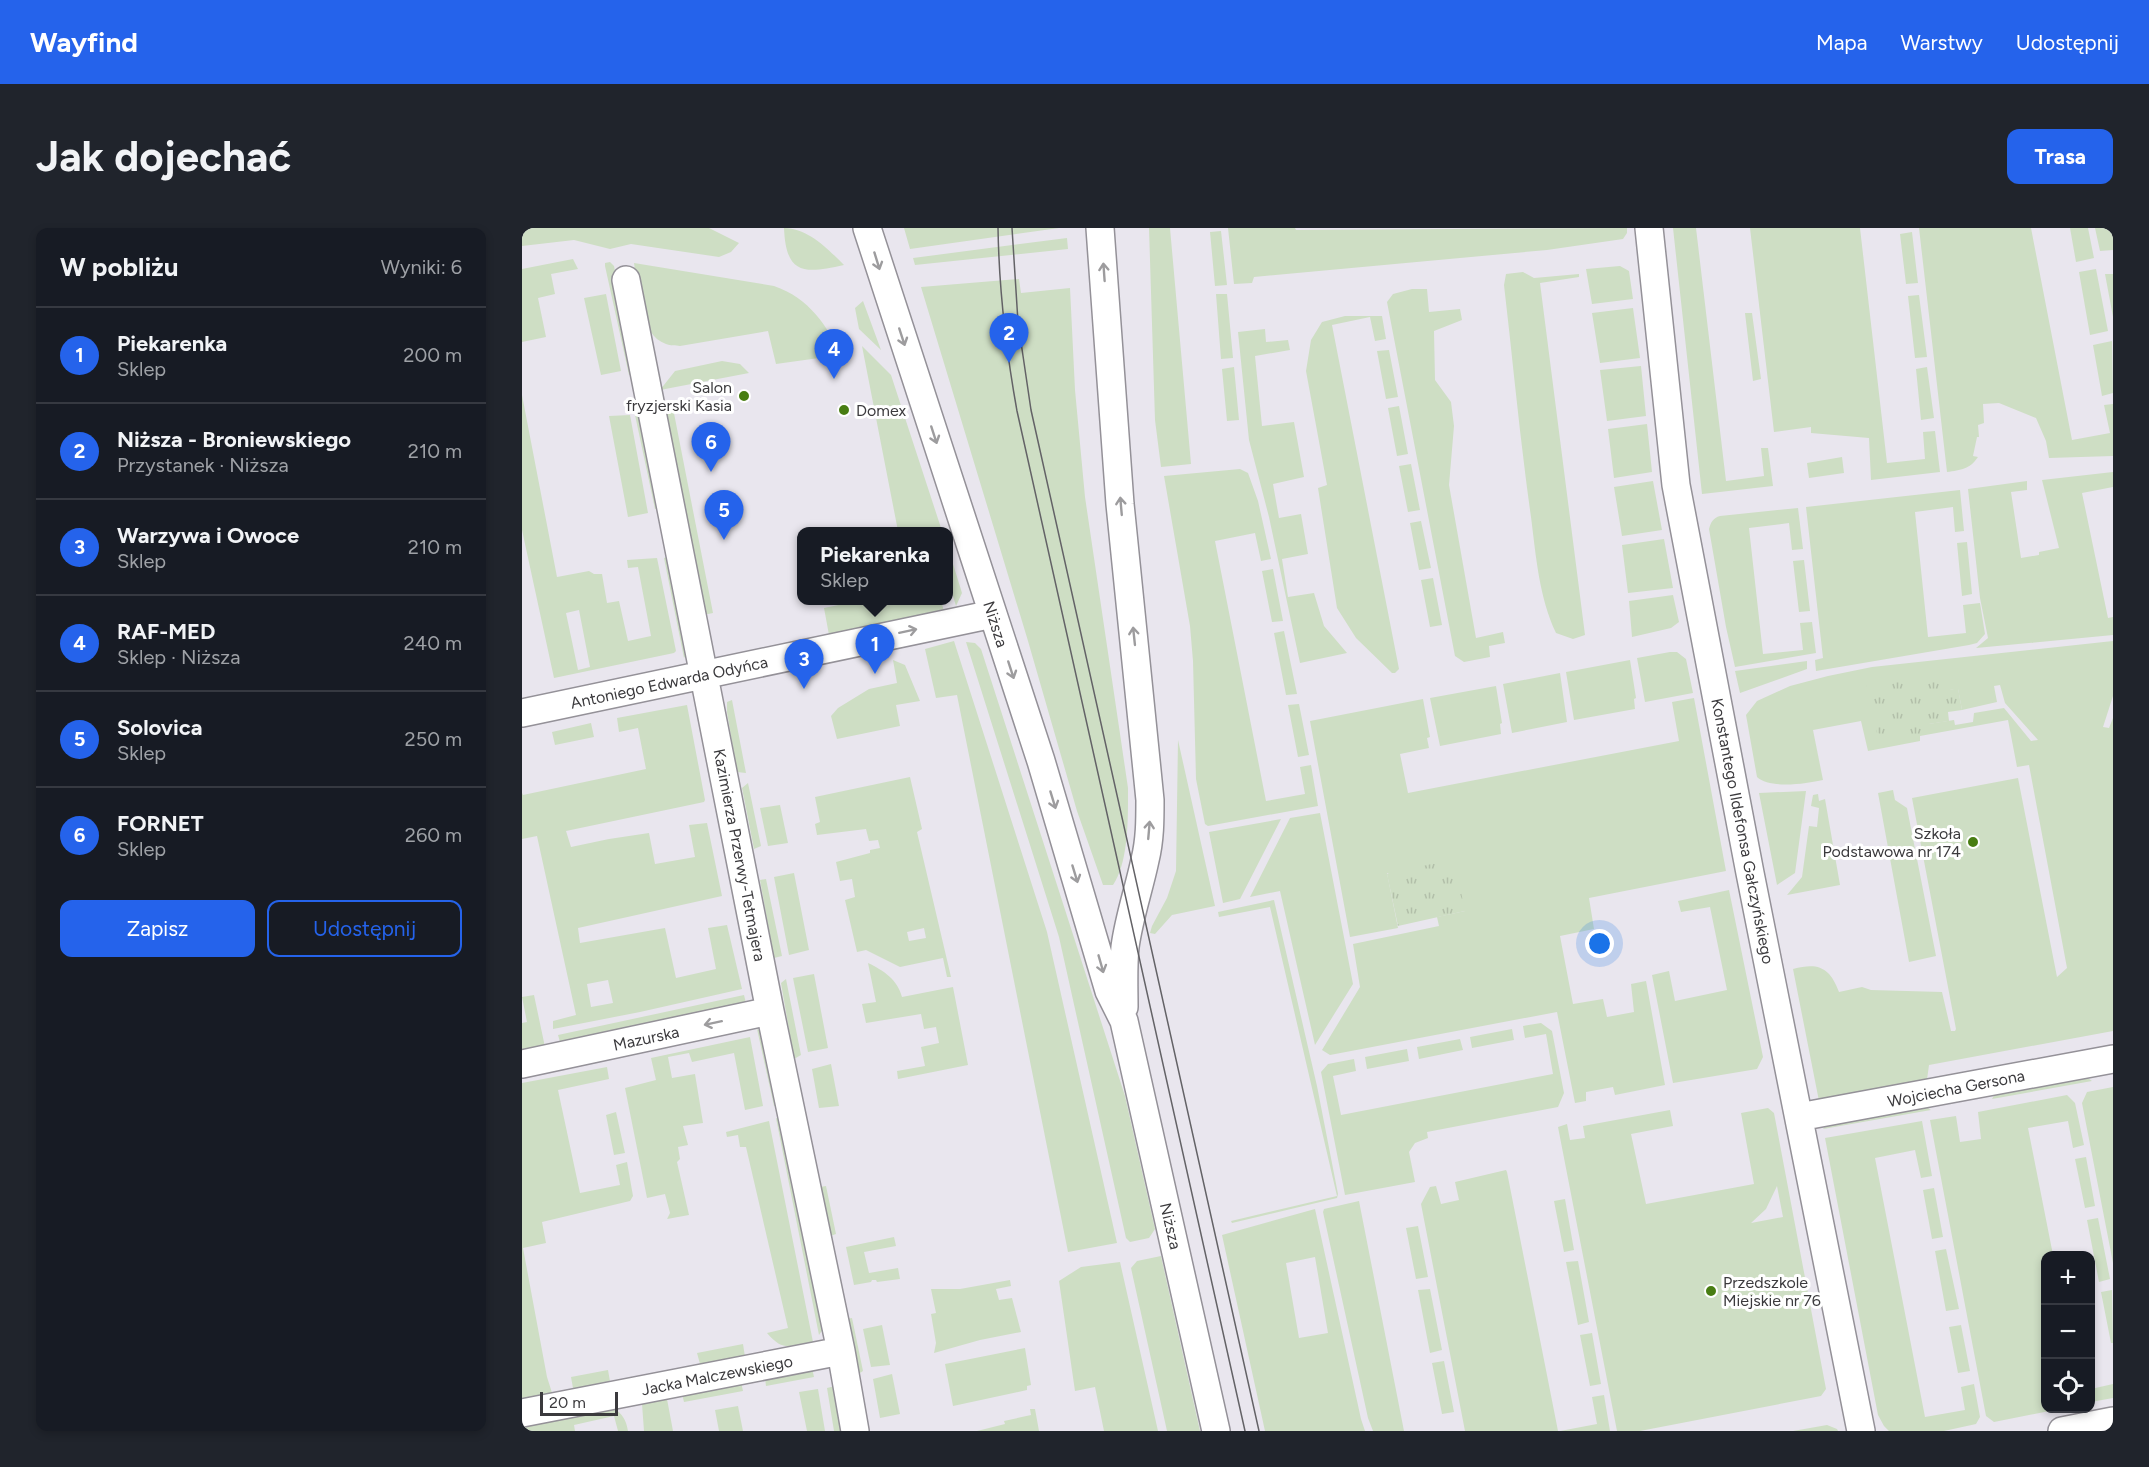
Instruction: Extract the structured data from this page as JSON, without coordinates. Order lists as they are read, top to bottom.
{
  "streets": {
    "street": [
      "Niższa",
      "Antoniego Edwarda Odyńca",
      "Konstantego Ildefonsa Gałczyńskiego",
      "Kazimierza Przerwy-Tetmajera",
      "Mazurska",
      "Wojciecha Gersona",
      "Jacka Malczewskiego"
    ]
  },
  "crossings": [
    ["Niższa", "Antoniego Edwarda Odyńca"],
    ["Antoniego Edwarda Odyńca", "Kazimierza Przerwy-Tetmajera"],
    ["Konstantego Ildefonsa Gałczyńskiego", "Wojciecha Gersona"],
    ["Kazimierza Przerwy-Tetmajera", "Mazurska"],
    ["Kazimierza Przerwy-Tetmajera", "Jacka Malczewskiego"]
  ],
  "one_way": ["Antoniego Edwarda Odyńca", "Mazurska"],
  "places": [
    "Salon fryzjerski Kasia",
    "Domex",
    "Szkoła Podstawowa nr 174",
    "Przedszkole Miejskie nr 76"
  ],
  "scale_bar": "20 m",
  "page": {
    "header": "Wayfind",
    "nav": ["Mapa", "Warstwy", "Udostępnij"],
    "buttons": [
      "Trasa",
      ["Zapisz", "Udostępnij"]
    ],
    "title": "Jak dojechać",
    "heading": ["W pobliżu", "Wyniki: 6"],
    "list": [
      {
        "mark": "1",
        "name": "Piekarenka",
        "note": "Sklep",
        "value": "200 m"
      },
      {
        "mark": "2",
        "name": "Niższa - Broniewskiego",
        "note": "Przystanek · Niższa",
        "value": "210 m"
      },
      {
        "mark": "3",
        "name": "Warzywa i Owoce",
        "note": "Sklep",
        "value": "210 m"
      },
      {
        "mark": "4",
        "name": "RAF-MED",
        "note": "Sklep · Niższa",
        "value": "240 m"
      },
      {
        "mark": "5",
        "name": "Solovica",
        "note": "Sklep",
        "value": "250 m"
      },
      {
        "mark": "6",
        "name": "FORNET",
        "note": "Sklep",
        "value": "260 m"
      }
    ],
    "pins": [
      "2",
      "4",
      "6",
      "5",
      "1",
      "3"
    ],
    "popup": ["Piekarenka", "Sklep"],
    "map_buttons": ["+", "−"],
    "scale": "20 m"
  }
}
